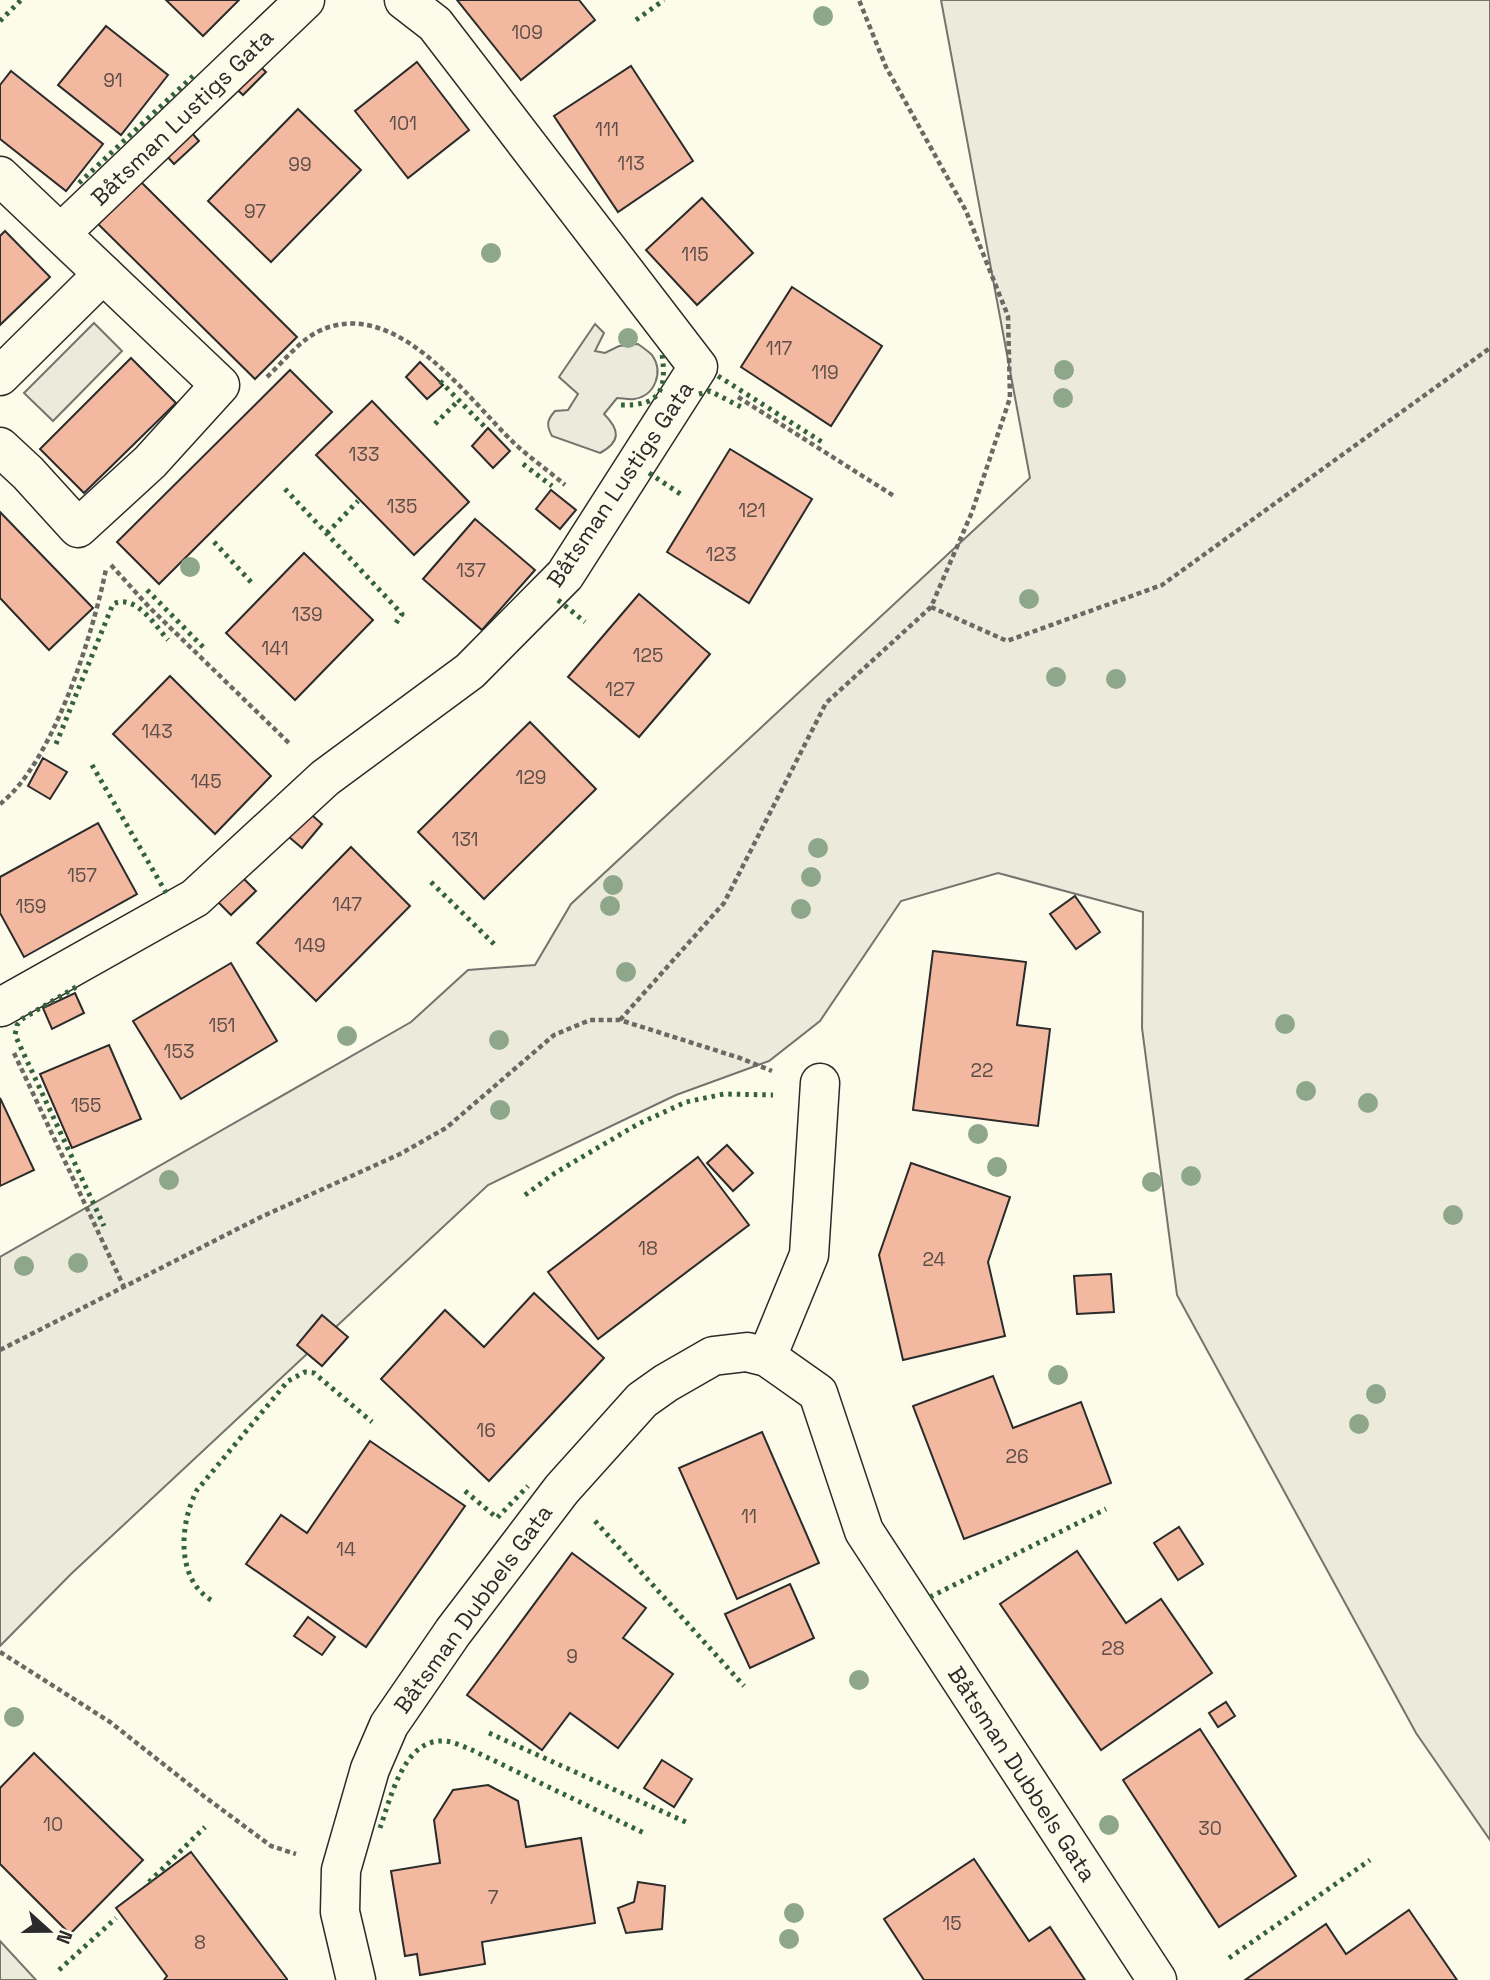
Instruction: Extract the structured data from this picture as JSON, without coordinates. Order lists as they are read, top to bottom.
{
  "streets": {
    "street": ["Båtsman Lustigs Gata", "Båtsman Dubbels Gata"]
  },
  "house_numbers": [
    "109",
    "91",
    "101",
    "111",
    "113",
    "99",
    "97",
    "115",
    "117",
    "119",
    "133",
    "135",
    "121",
    "123",
    "137",
    "139",
    "141",
    "125",
    "127",
    "143",
    "129",
    "145",
    "131",
    "157",
    "147",
    "159",
    "149",
    "151",
    "153",
    "22",
    "155",
    "18",
    "24",
    "16",
    "26",
    "11",
    "14",
    "28",
    "9",
    "10",
    "30",
    "7",
    "15",
    "8"
  ],
  "north": "right"
}
